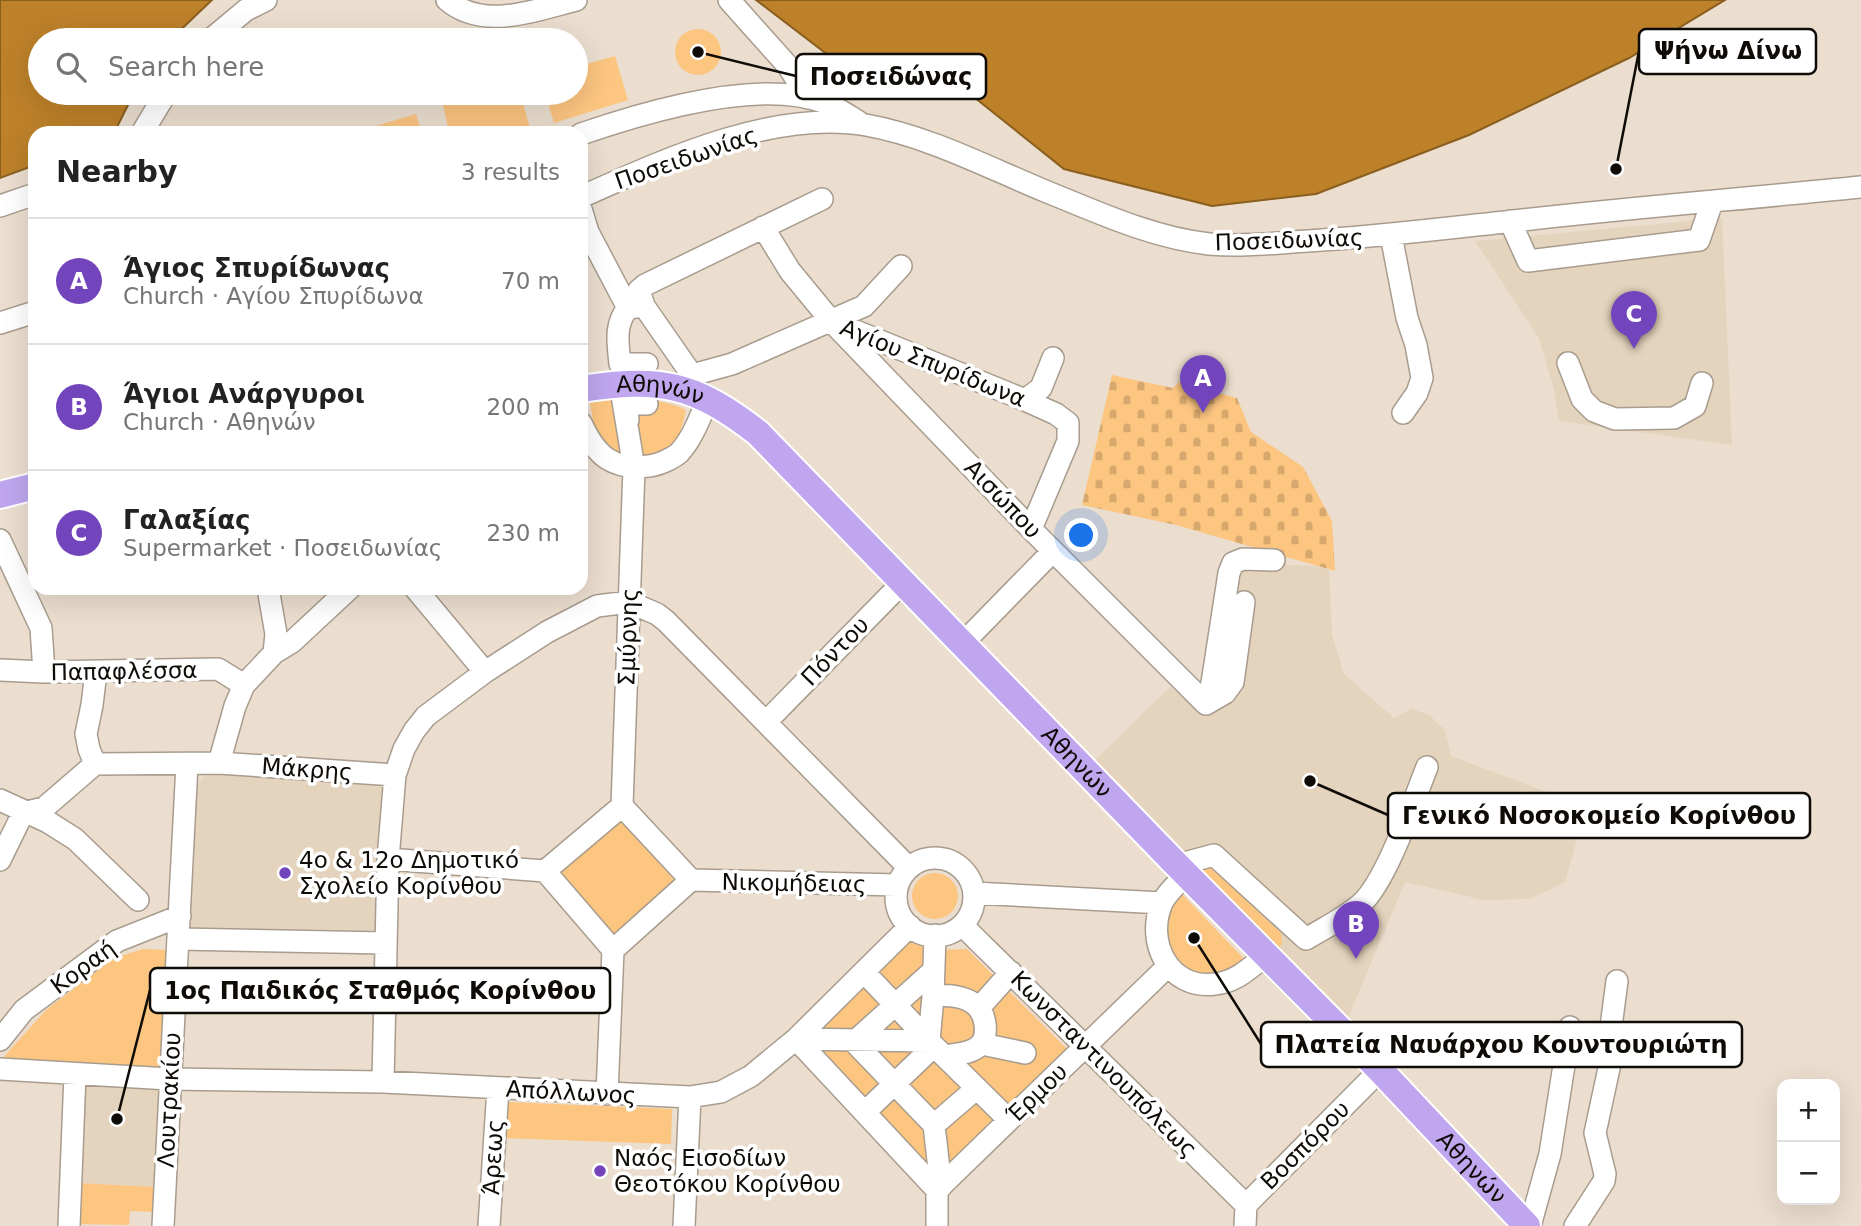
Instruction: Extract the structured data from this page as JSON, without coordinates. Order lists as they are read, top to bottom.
{
  "streets": {
    "main road": ["Αθηνών"],
    "street": [
      "Ποσειδωνίας",
      "Αγίου Σπυρίδωνα",
      "Αισώπου",
      "Σμύρνης",
      "Πόντου",
      "Παπαφλέσσα",
      "Μάκρης",
      "Νικομήδειας",
      "Κοραή",
      "Κωνσταντινουπόλεως",
      "Απόλλωνος",
      "Έρμου",
      "Λουτρακίου",
      "Βοσπόρου",
      "Άρεως"
    ]
  },
  "crossings": [
    ["Αγίου Σπυρίδωνα", "Αθηνών"],
    ["Αγίου Σπυρίδωνα", "Αισώπου"],
    ["Αθηνών", "Σμύρνης"],
    ["Αθηνών", "Πόντου"],
    ["Αθηνών", "Βοσπόρου"],
    ["Μάκρης", "Λουτρακίου"],
    ["Νικομήδειας", "Κωνσταντινουπόλεως"],
    ["Νικομήδειας", "Απόλλωνος"],
    ["Κοραή", "Λουτρακίου"],
    ["Κωνσταντινουπόλεως", "Απόλλωνος"],
    ["Κωνσταντινουπόλεως", "Έρμου"],
    ["Κωνσταντινουπόλεως", "Βοσπόρου"],
    ["Απόλλωνος", "Λουτρακίου"],
    ["Απόλλωνος", "Άρεως"]
  ],
  "places": [
    "Ποσειδώνας",
    "Ψήνω Δίνω",
    "Γενικό Νοσοκομείο Κορίνθου",
    "4ο & 12ο Δημοτικό Σχολείο Κορίνθου",
    "Πλατεία Ναυάρχου Κουντουριώτη",
    "1ος Παιδικός Σταθμός Κορίνθου",
    "Ναός Εισοδίων Θεοτόκου Κορίνθου"
  ],
  "page": {
    "search": "Search here",
    "heading": ["Nearby", "3 results"],
    "list": [
      {
        "mark": "A",
        "name": "Άγιος Σπυρίδωνας",
        "note": "Church · Αγίου Σπυρίδωνα",
        "value": "70 m"
      },
      {
        "mark": "B",
        "name": "Άγιοι Ανάργυροι",
        "note": "Church · Αθηνών",
        "value": "200 m"
      },
      {
        "mark": "C",
        "name": "Γαλαξίας",
        "note": "Supermarket · Ποσειδωνίας",
        "value": "230 m"
      }
    ],
    "pins": ["C", "A", "B"],
    "map_buttons": ["+", "−"]
  }
}
